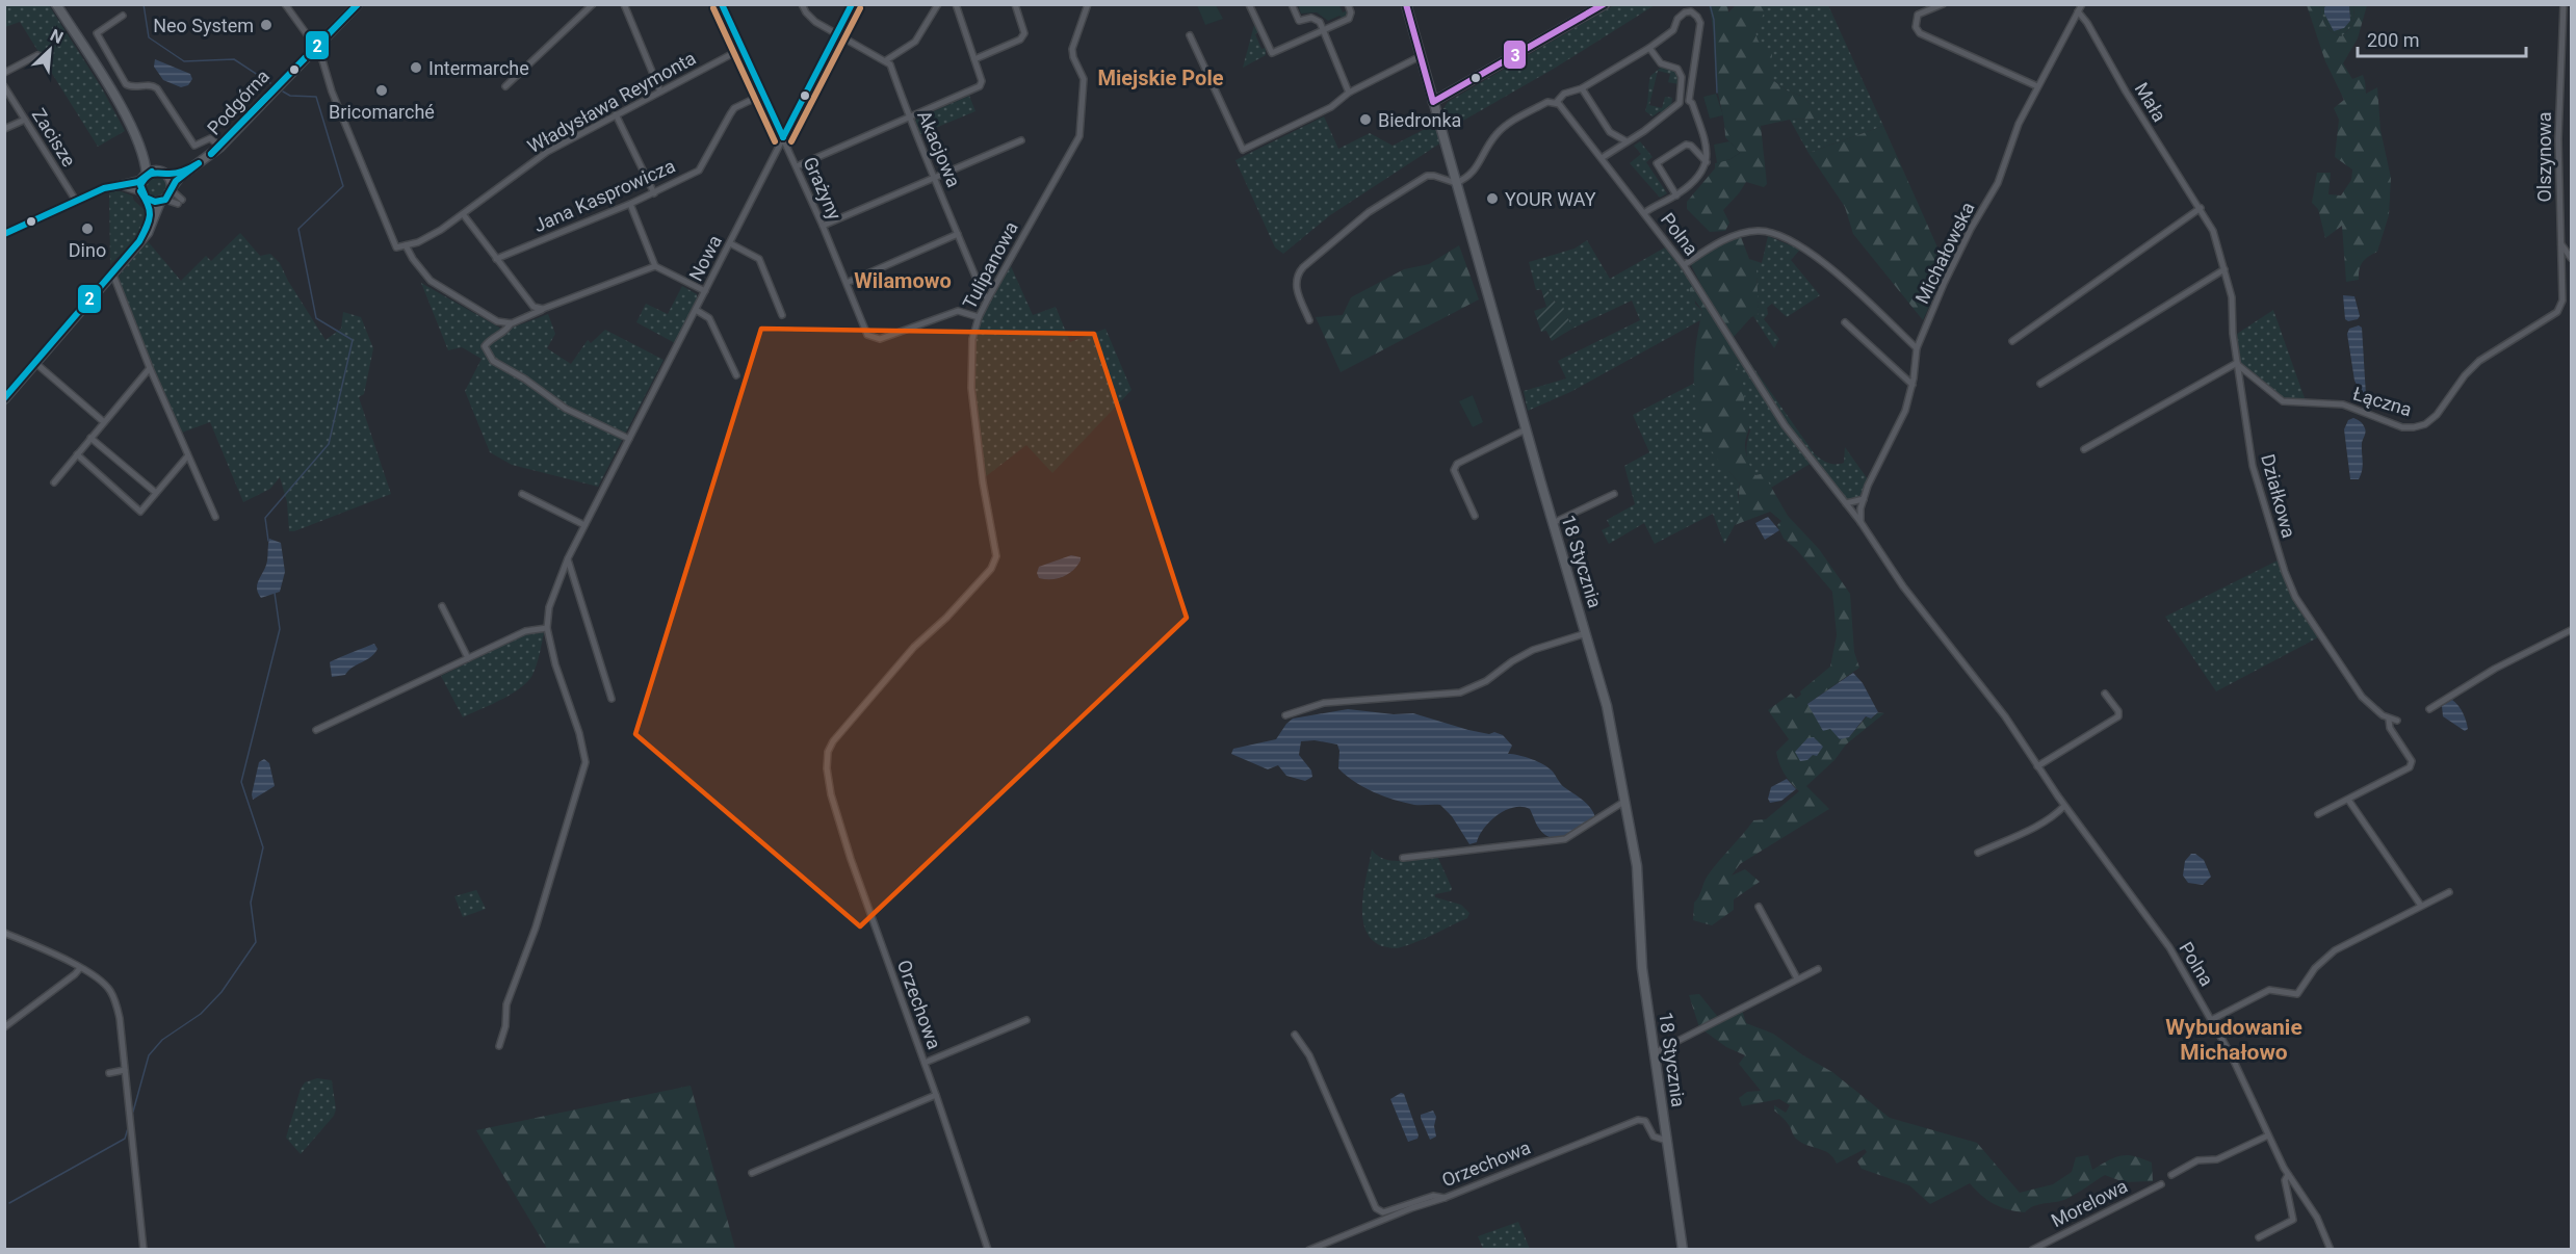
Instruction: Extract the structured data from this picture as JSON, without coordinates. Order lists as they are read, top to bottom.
{
  "streets": {
    "street": [
      "Podgórna",
      "Władysława Reymonta",
      "Mała",
      "Zacisze",
      "Akacjowa",
      "Olszynowa",
      "Grażyny",
      "Jana Kasprowicza",
      "Polna",
      "Michałowska",
      "Nowa",
      "Tulipanowa",
      "Łączna",
      "Działkowa",
      "18 Stycznia",
      "Orzechowa",
      "Morelowa"
    ]
  },
  "crossings": [
    ["Władysława Reymonta", "Grażyny"],
    ["Mała", "Michałowska"],
    ["Mała", "Działkowa"],
    ["Akacjowa", "Tulipanowa"],
    ["Olszynowa", "Łączna"],
    ["Grażyny", "Jana Kasprowicza"],
    ["Grażyny", "Nowa"],
    ["Grażyny", "Tulipanowa"],
    ["Polna", "Michałowska"],
    ["Tulipanowa", "Orzechowa"],
    ["Łączna", "Działkowa"],
    ["18 Stycznia", "Orzechowa"]
  ],
  "districts": ["Miejskie Pole", "Wilamowo", "Wybudowanie Michałowo"],
  "places": [
    "Neo System",
    "Intermarche",
    "Bricomarché",
    "Biedronka",
    "YOUR WAY",
    "Dino"
  ],
  "lines": ["transit line 2", "transit line 3"],
  "scale_bar": "200 m",
  "north": "top right"
}
